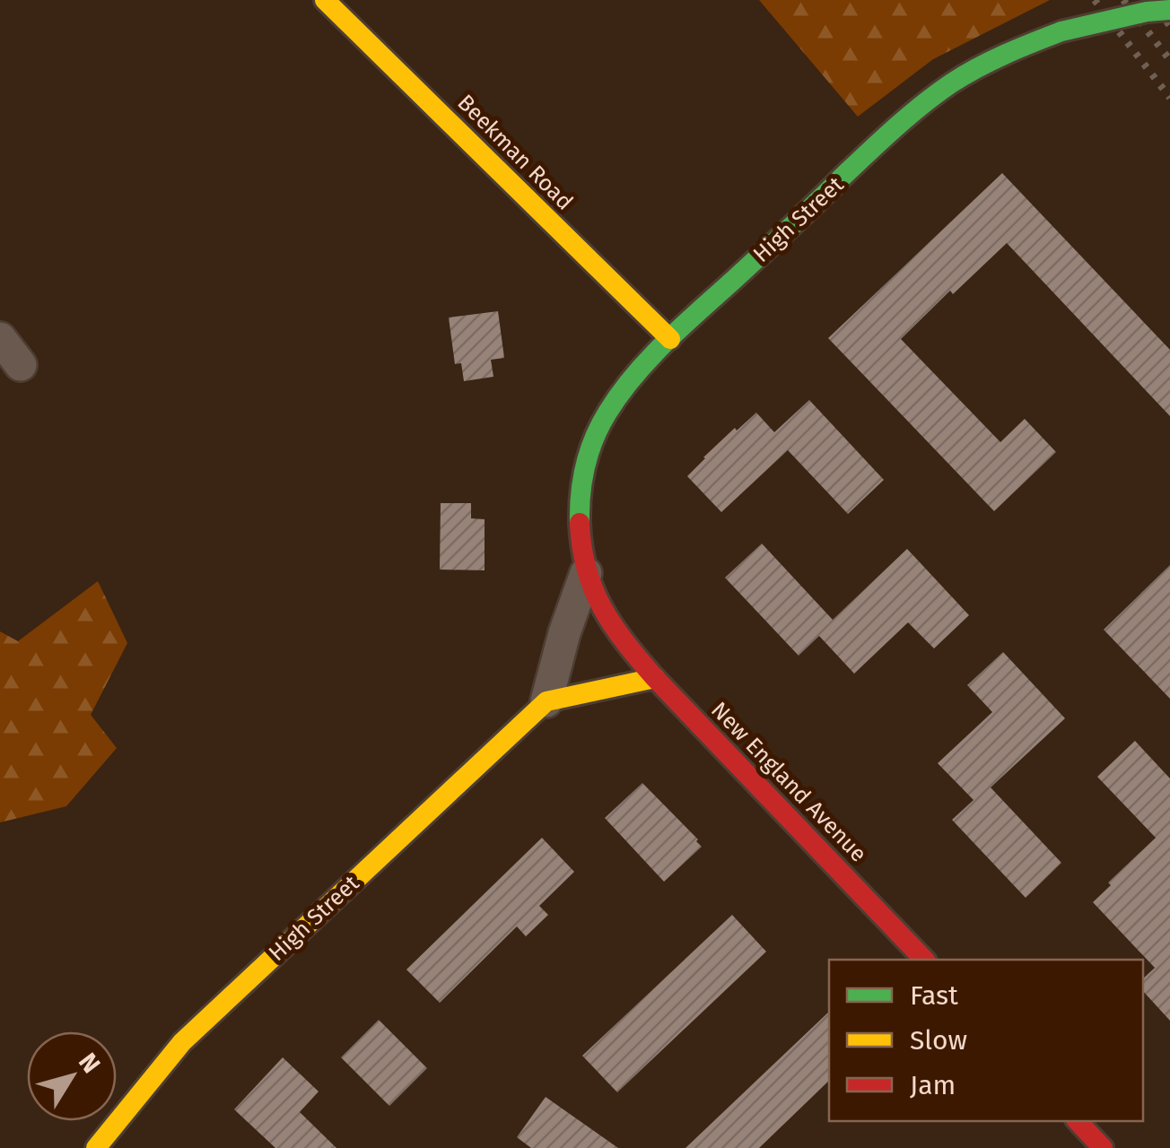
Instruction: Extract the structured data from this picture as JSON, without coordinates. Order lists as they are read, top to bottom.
{
  "streets": {
    "street": ["Beekman Road", "High Street", "New England Avenue"]
  },
  "crossings": [
    ["Beekman Road", "High Street"],
    ["High Street", "New England Avenue"]
  ],
  "legend": ["Fast", "Slow", "Jam"],
  "north": "top right"
}
